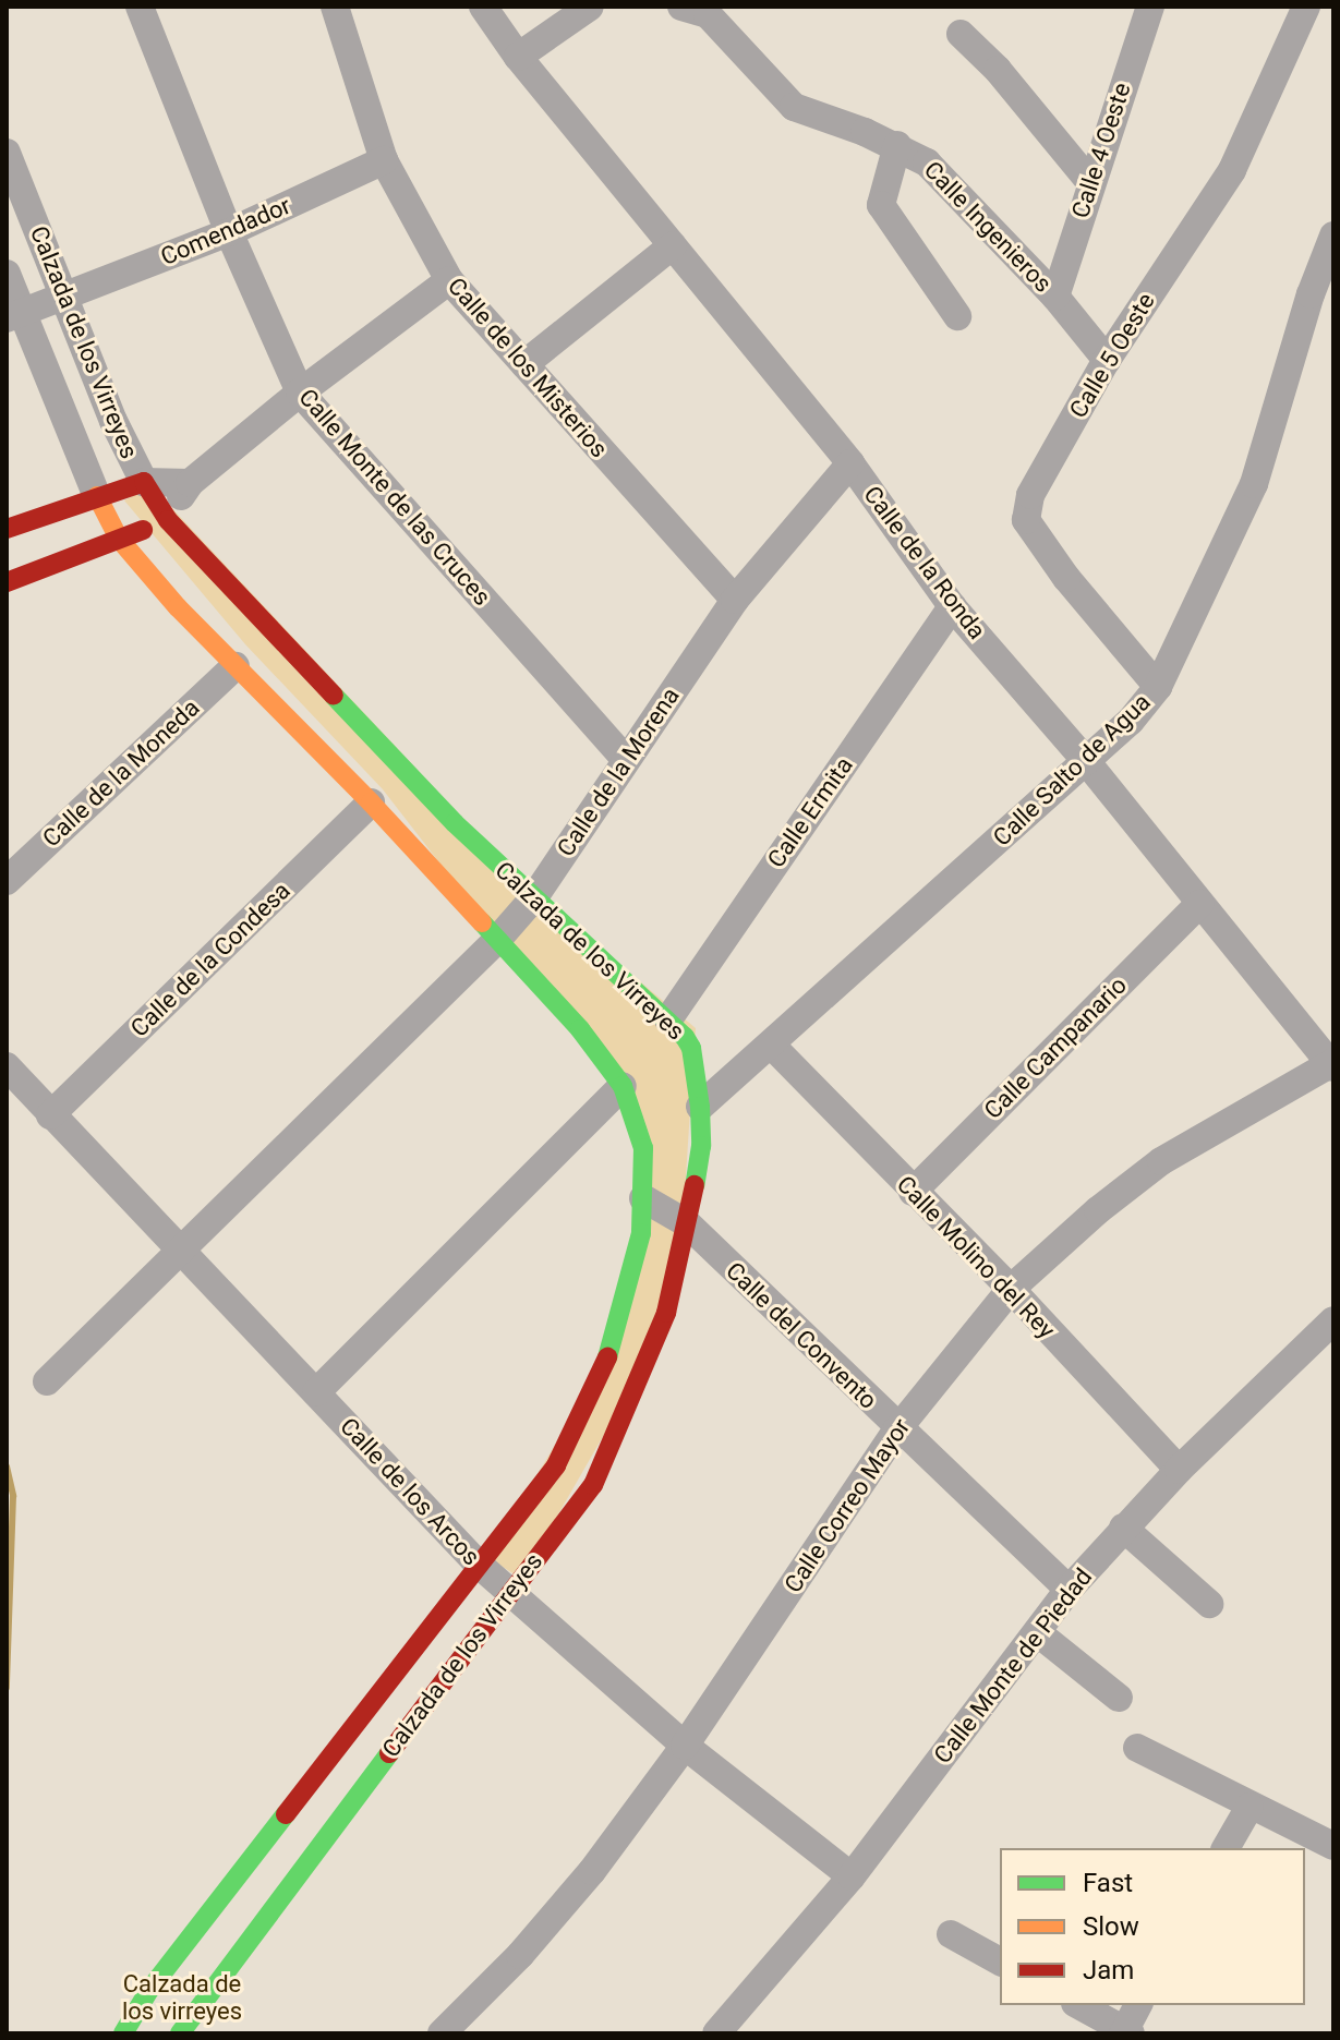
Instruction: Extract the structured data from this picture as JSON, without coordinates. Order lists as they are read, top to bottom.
{
  "streets": {
    "street": [
      "Calle 4 Oeste",
      "Calle Ingenieros",
      "Comendador",
      "Calzada de los Virreyes",
      "Calle 5 Oeste",
      "Calle de los Misterios",
      "Calle Monte de las Cruces",
      "Calle de la Ronda",
      "Calle Salto de Agua",
      "Calle de la Morena",
      "Calle de la Moneda",
      "Calle Ermita",
      "Calle de la Condesa",
      "Calle Campanario",
      "Calle Molino del Rey",
      "Calle del Convento",
      "Calle de los Arcos",
      "Calle Correo Mayor",
      "Calle Monte de Piedad"
    ]
  },
  "crossings": [
    ["Calle 4 Oeste", "Calle Ingenieros"],
    ["Calle Ingenieros", "Calle 5 Oeste"],
    ["Comendador", "Calzada de los Virreyes"],
    ["Comendador", "Calle de los Misterios"],
    ["Comendador", "Calle Monte de las Cruces"],
    ["Calzada de los Virreyes", "Calle Salto de Agua"],
    ["Calzada de los Virreyes", "Calle de la Morena"],
    ["Calzada de los Virreyes", "Calle de la Moneda"],
    ["Calzada de los Virreyes", "Calle Ermita"],
    ["Calzada de los Virreyes", "Calle de la Condesa"],
    ["Calzada de los Virreyes", "Calle del Convento"],
    ["Calzada de los Virreyes", "Calle de los Arcos"],
    ["Calle 5 Oeste", "Calle Salto de Agua"],
    ["Calle de los Misterios", "Calle de la Morena"],
    ["Calle Monte de las Cruces", "Calle de la Morena"],
    ["Calle de la Ronda", "Calle Salto de Agua"],
    ["Calle de la Ronda", "Calle de la Morena"],
    ["Calle de la Ronda", "Calle Ermita"],
    ["Calle de la Ronda", "Calle Campanario"],
    ["Calle de la Ronda", "Calle Correo Mayor"],
    ["Calle Salto de Agua", "Calle Molino del Rey"],
    ["Calle de la Morena", "Calle de los Arcos"],
    ["Calle de la Condesa", "Calle de los Arcos"],
    ["Calle Campanario", "Calle Molino del Rey"],
    ["Calle Molino del Rey", "Calle Correo Mayor"],
    ["Calle Molino del Rey", "Calle Monte de Piedad"],
    ["Calle del Convento", "Calle Correo Mayor"],
    ["Calle del Convento", "Calle Monte de Piedad"],
    ["Calle de los Arcos", "Calle Correo Mayor"],
    ["Calle de los Arcos", "Calle Monte de Piedad"]
  ],
  "parks": ["Calzada de los virreyes"],
  "legend": ["Fast", "Slow", "Jam"]
}
